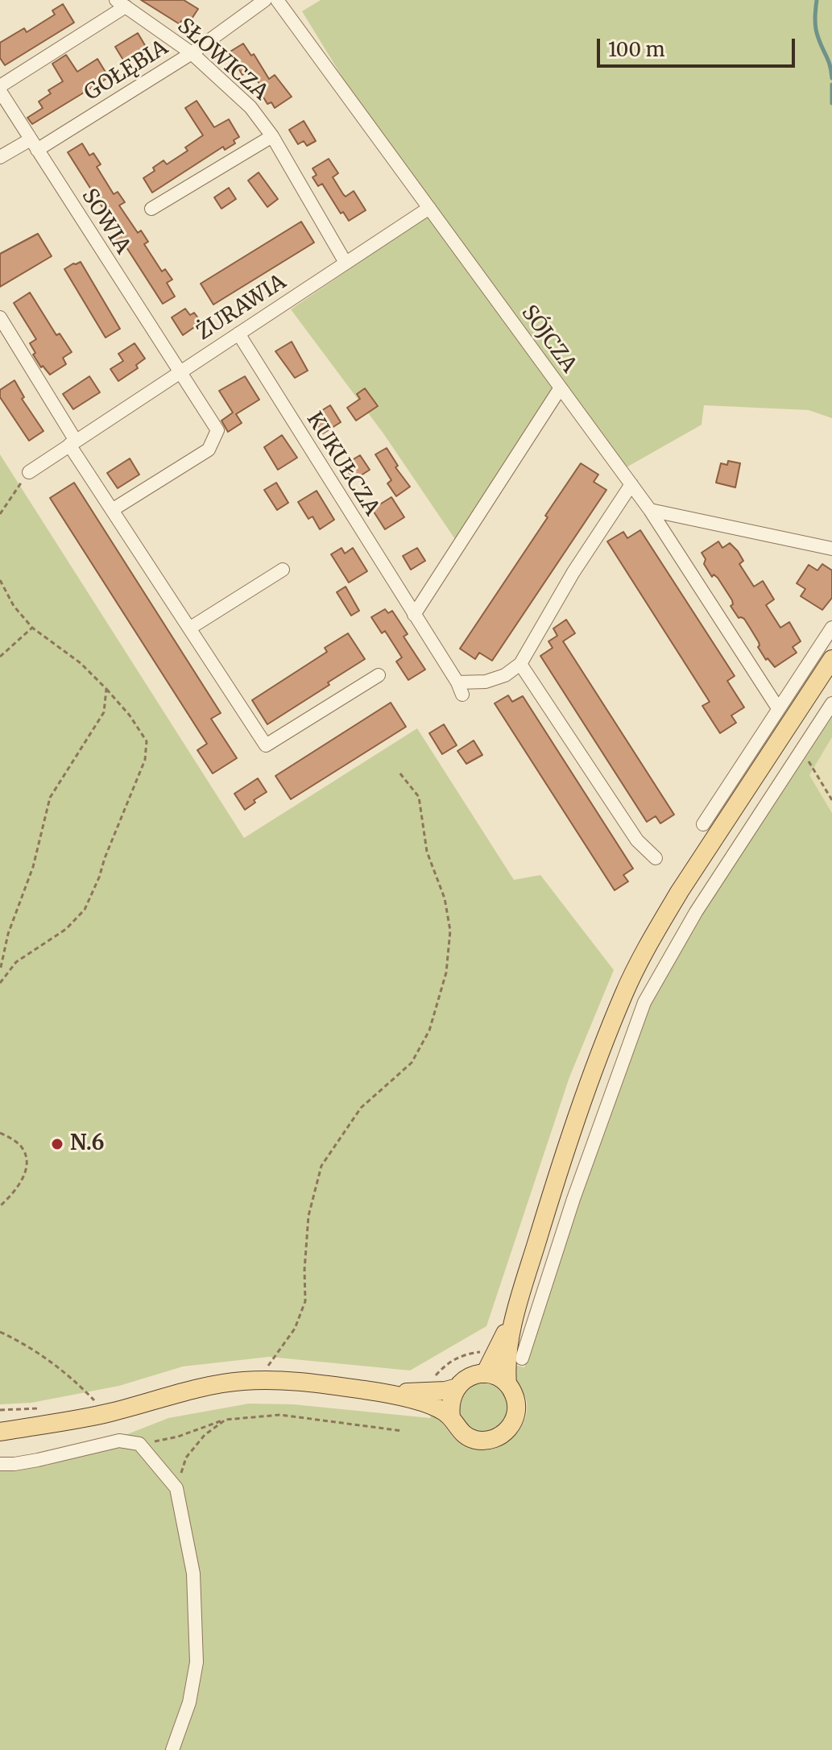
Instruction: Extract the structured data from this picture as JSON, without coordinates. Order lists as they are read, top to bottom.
{
  "streets": {
    "street": [
      "SŁOWICZA",
      "GOŁĘBIA",
      "SOWIA",
      "ŻURAWIA",
      "SÓJCZA",
      "KUKUŁCZA"
    ]
  },
  "crossings": [
    ["SŁOWICZA", "GOŁĘBIA"],
    ["SŁOWICZA", "ŻURAWIA"],
    ["GOŁĘBIA", "SOWIA"],
    ["SOWIA", "ŻURAWIA"],
    ["ŻURAWIA", "SÓJCZA"],
    ["ŻURAWIA", "KUKUŁCZA"]
  ],
  "places": ["N.6"],
  "scale_bar": "100 m"
}
